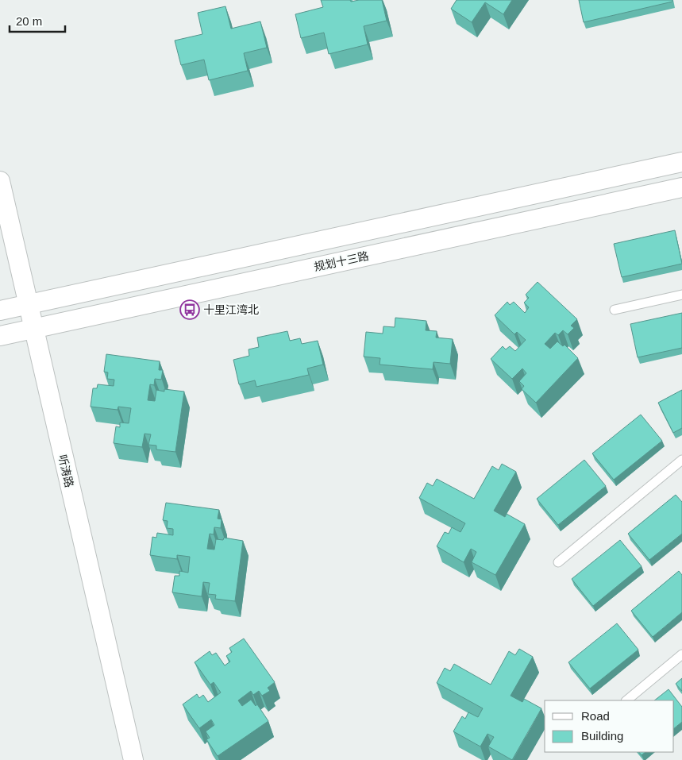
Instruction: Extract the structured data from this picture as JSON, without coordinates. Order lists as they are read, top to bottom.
{
  "streets": {
    "street": ["规划十三路", "听涛路"]
  },
  "crossings": [
    ["规划十三路", "听涛路"]
  ],
  "places": {
    "bus stop": ["十里江湾北"]
  },
  "legend": ["Road", "Building"],
  "scale_bar": "20 m"
}
